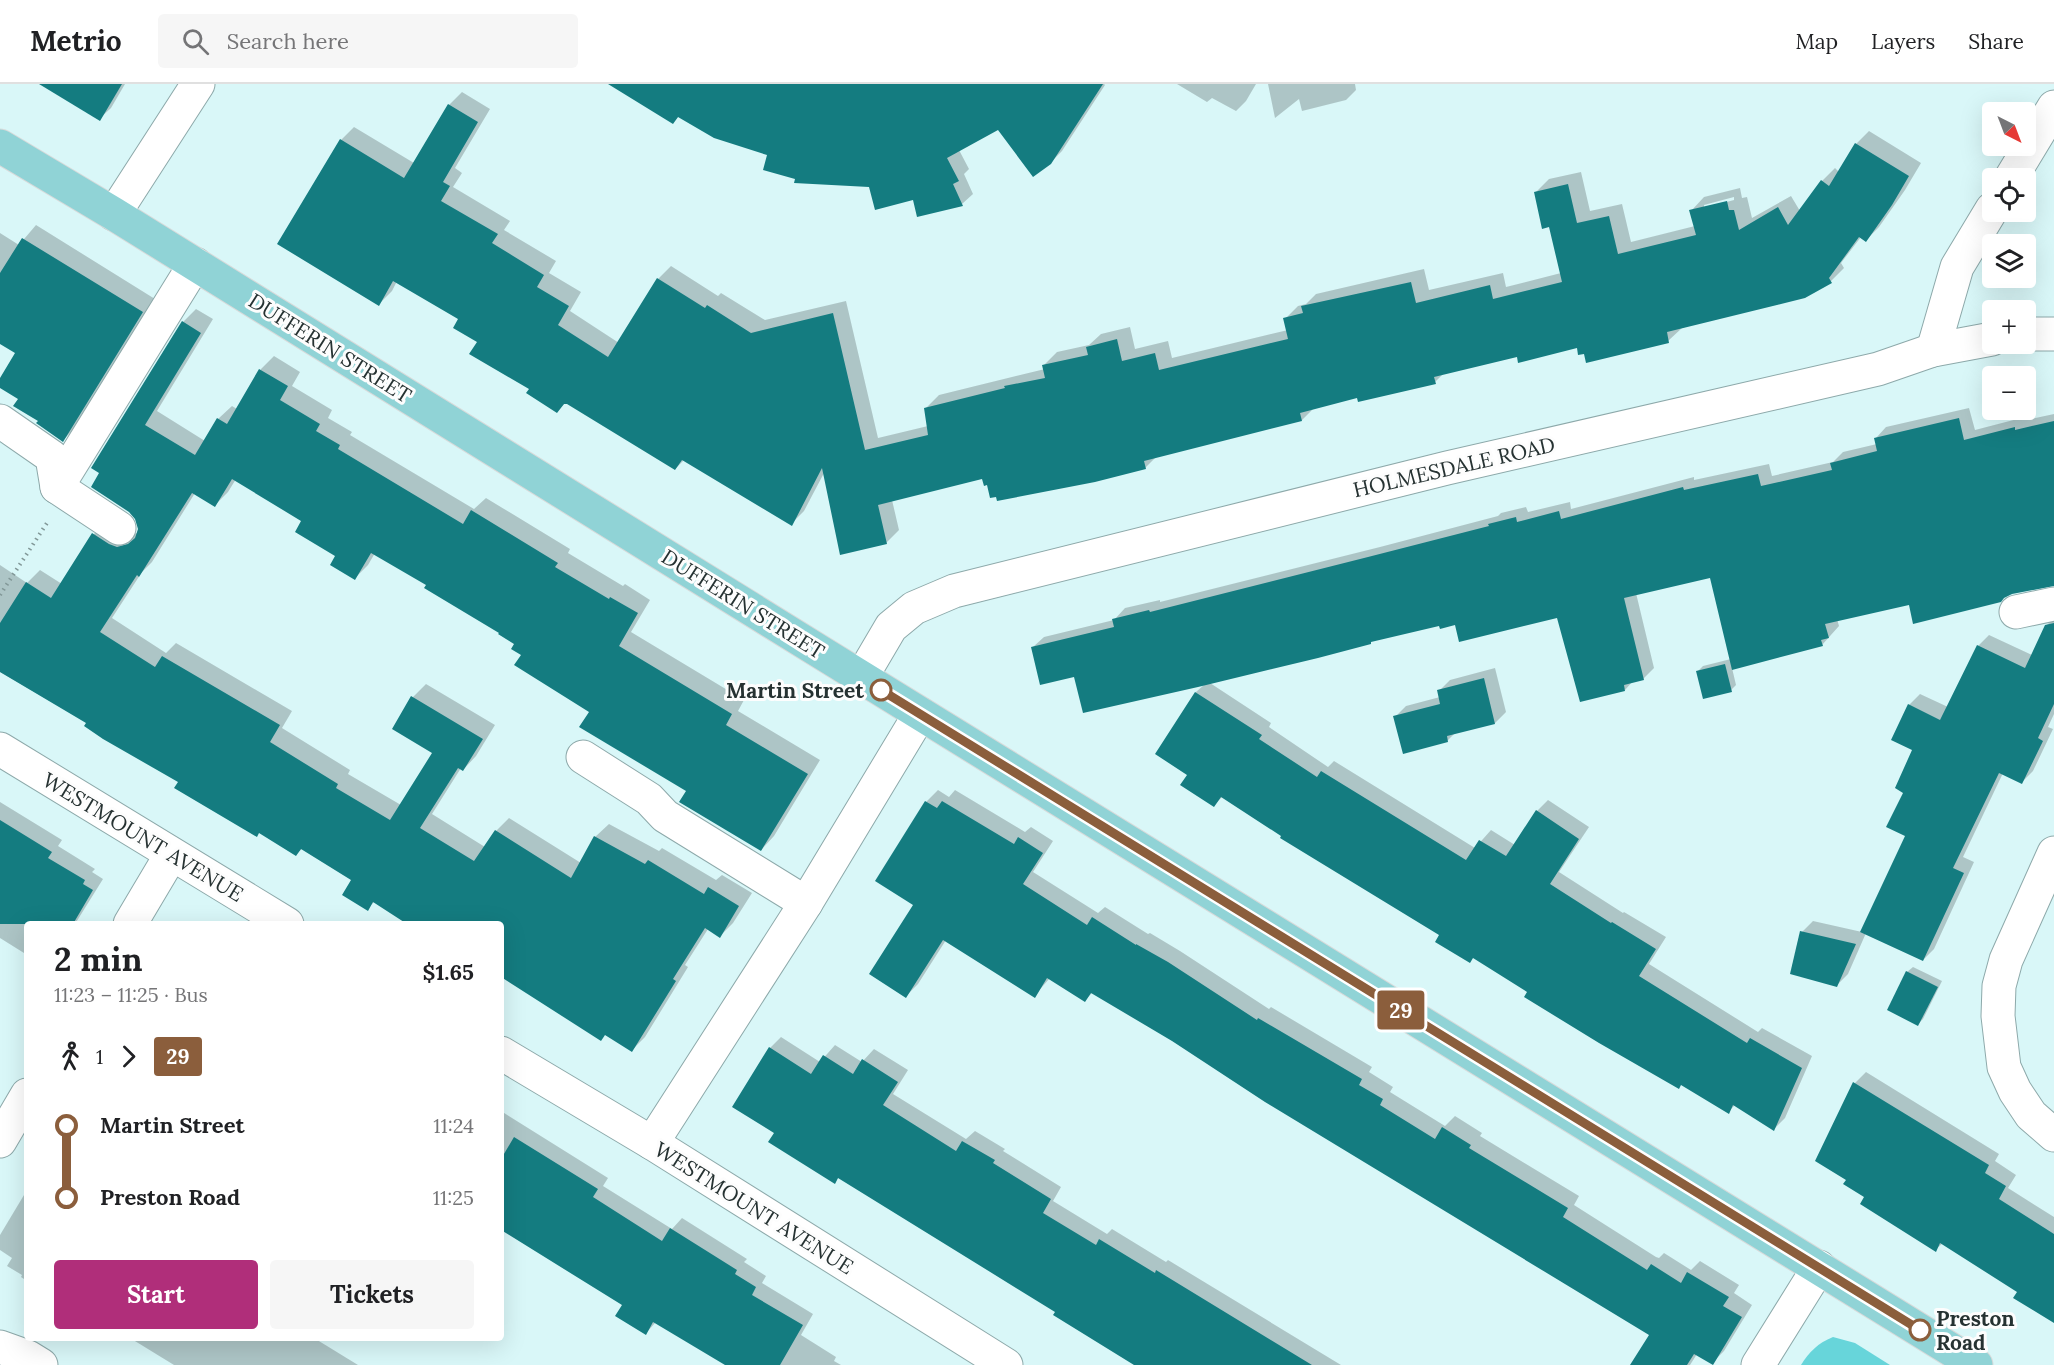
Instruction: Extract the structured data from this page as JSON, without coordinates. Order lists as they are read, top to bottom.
{
  "streets": {
    "main road": ["DUFFERIN STREET"],
    "street": ["HOLMESDALE ROAD", "WESTMOUNT AVENUE"]
  },
  "crossings": [
    ["DUFFERIN STREET", "HOLMESDALE ROAD"]
  ],
  "places": ["Martin Street", "Preston Road"],
  "lines": ["bus line 29"],
  "north": "bottom right",
  "page": {
    "header": "Metrio",
    "search": "Search here",
    "nav": ["Map", "Layers", "Share"],
    "on_map": "29",
    "map_buttons": ["+", "−"],
    "heading": ["2 min", "11:23 – 11:25 · Bus", "$1.65"],
    "legs": ["1", "29"],
    "list": [
      {
        "name": "Martin Street",
        "value": "11:24"
      },
      {
        "name": "Preston Road",
        "value": "11:25"
      }
    ],
    "buttons": ["Start", "Tickets"]
  }
}
